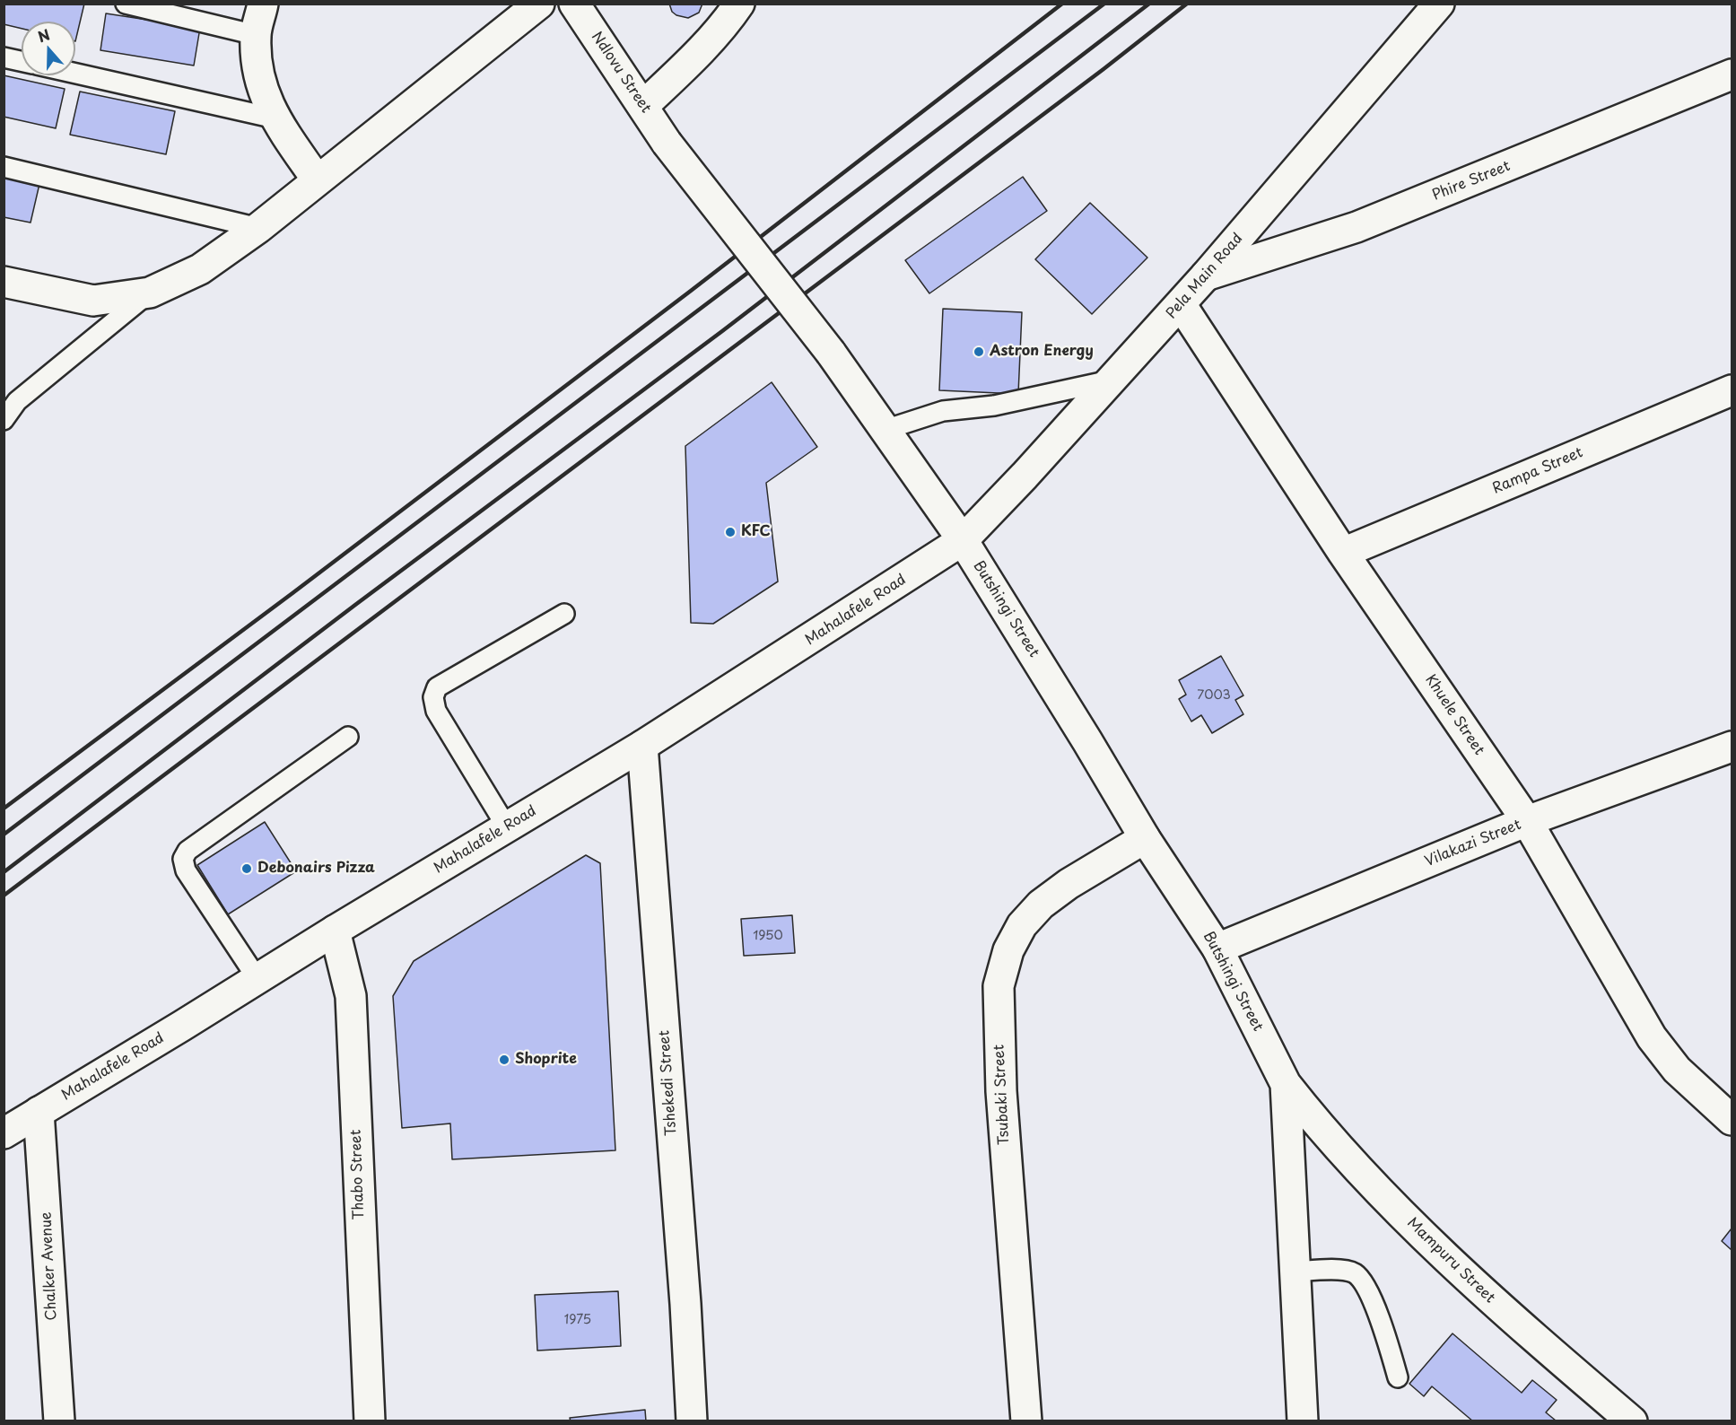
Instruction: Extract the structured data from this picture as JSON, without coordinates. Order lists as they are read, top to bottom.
{
  "streets": {
    "street": [
      "Ndlovu Street",
      "Phire Street",
      "Pela Main Road",
      "Rampa Street",
      "Butshingi Street",
      "Mahalafele Road",
      "Khuele Street",
      "Vilakazi Street",
      "Tshekedi Street",
      "Tsubaki Street",
      "Thabo Street",
      "Mampuru Street",
      "Chalker Avenue"
    ]
  },
  "crossings": [
    ["Ndlovu Street", "Butshingi Street"],
    ["Phire Street", "Pela Main Road"],
    ["Pela Main Road", "Butshingi Street"],
    ["Pela Main Road", "Mahalafele Road"],
    ["Pela Main Road", "Khuele Street"],
    ["Rampa Street", "Khuele Street"],
    ["Butshingi Street", "Mahalafele Road"],
    ["Butshingi Street", "Vilakazi Street"],
    ["Butshingi Street", "Tsubaki Street"],
    ["Butshingi Street", "Mampuru Street"],
    ["Mahalafele Road", "Tshekedi Street"],
    ["Mahalafele Road", "Thabo Street"],
    ["Mahalafele Road", "Chalker Avenue"],
    ["Khuele Street", "Vilakazi Street"]
  ],
  "places": [
    "Astron Energy",
    "KFC",
    "Debonairs Pizza",
    "Shoprite"
  ],
  "house_numbers": ["7003", "1950", "1975"],
  "north": "top"
}
